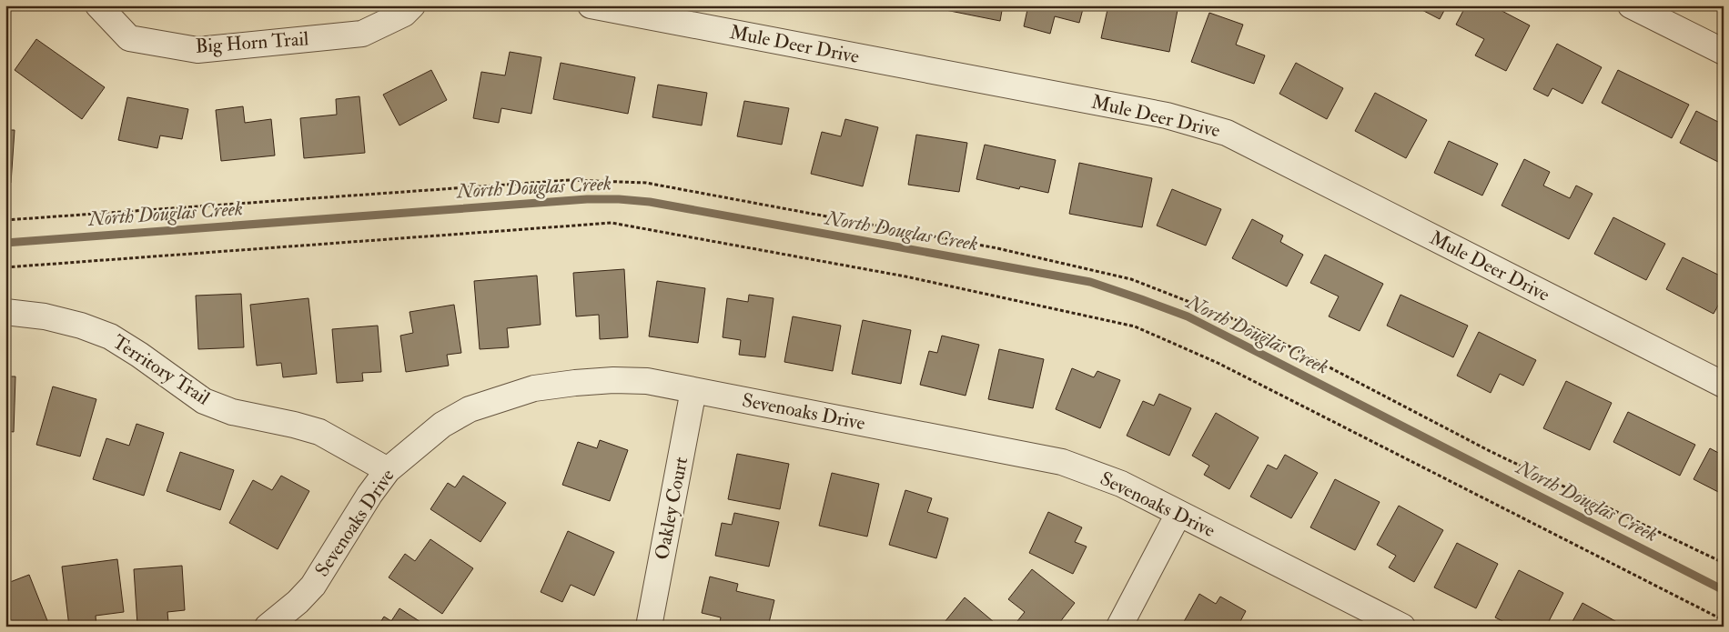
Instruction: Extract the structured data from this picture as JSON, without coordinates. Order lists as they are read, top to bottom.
{
  "streets": {
    "street": [
      "Big Horn Trail",
      "Mule Deer Drive",
      "Territory Trail",
      "Sevenoaks Drive",
      "Oakley Court"
    ]
  },
  "crossings": [
    ["Territory Trail", "Sevenoaks Drive"],
    ["Sevenoaks Drive", "Oakley Court"]
  ],
  "water": ["North Douglas Creek"]
}
